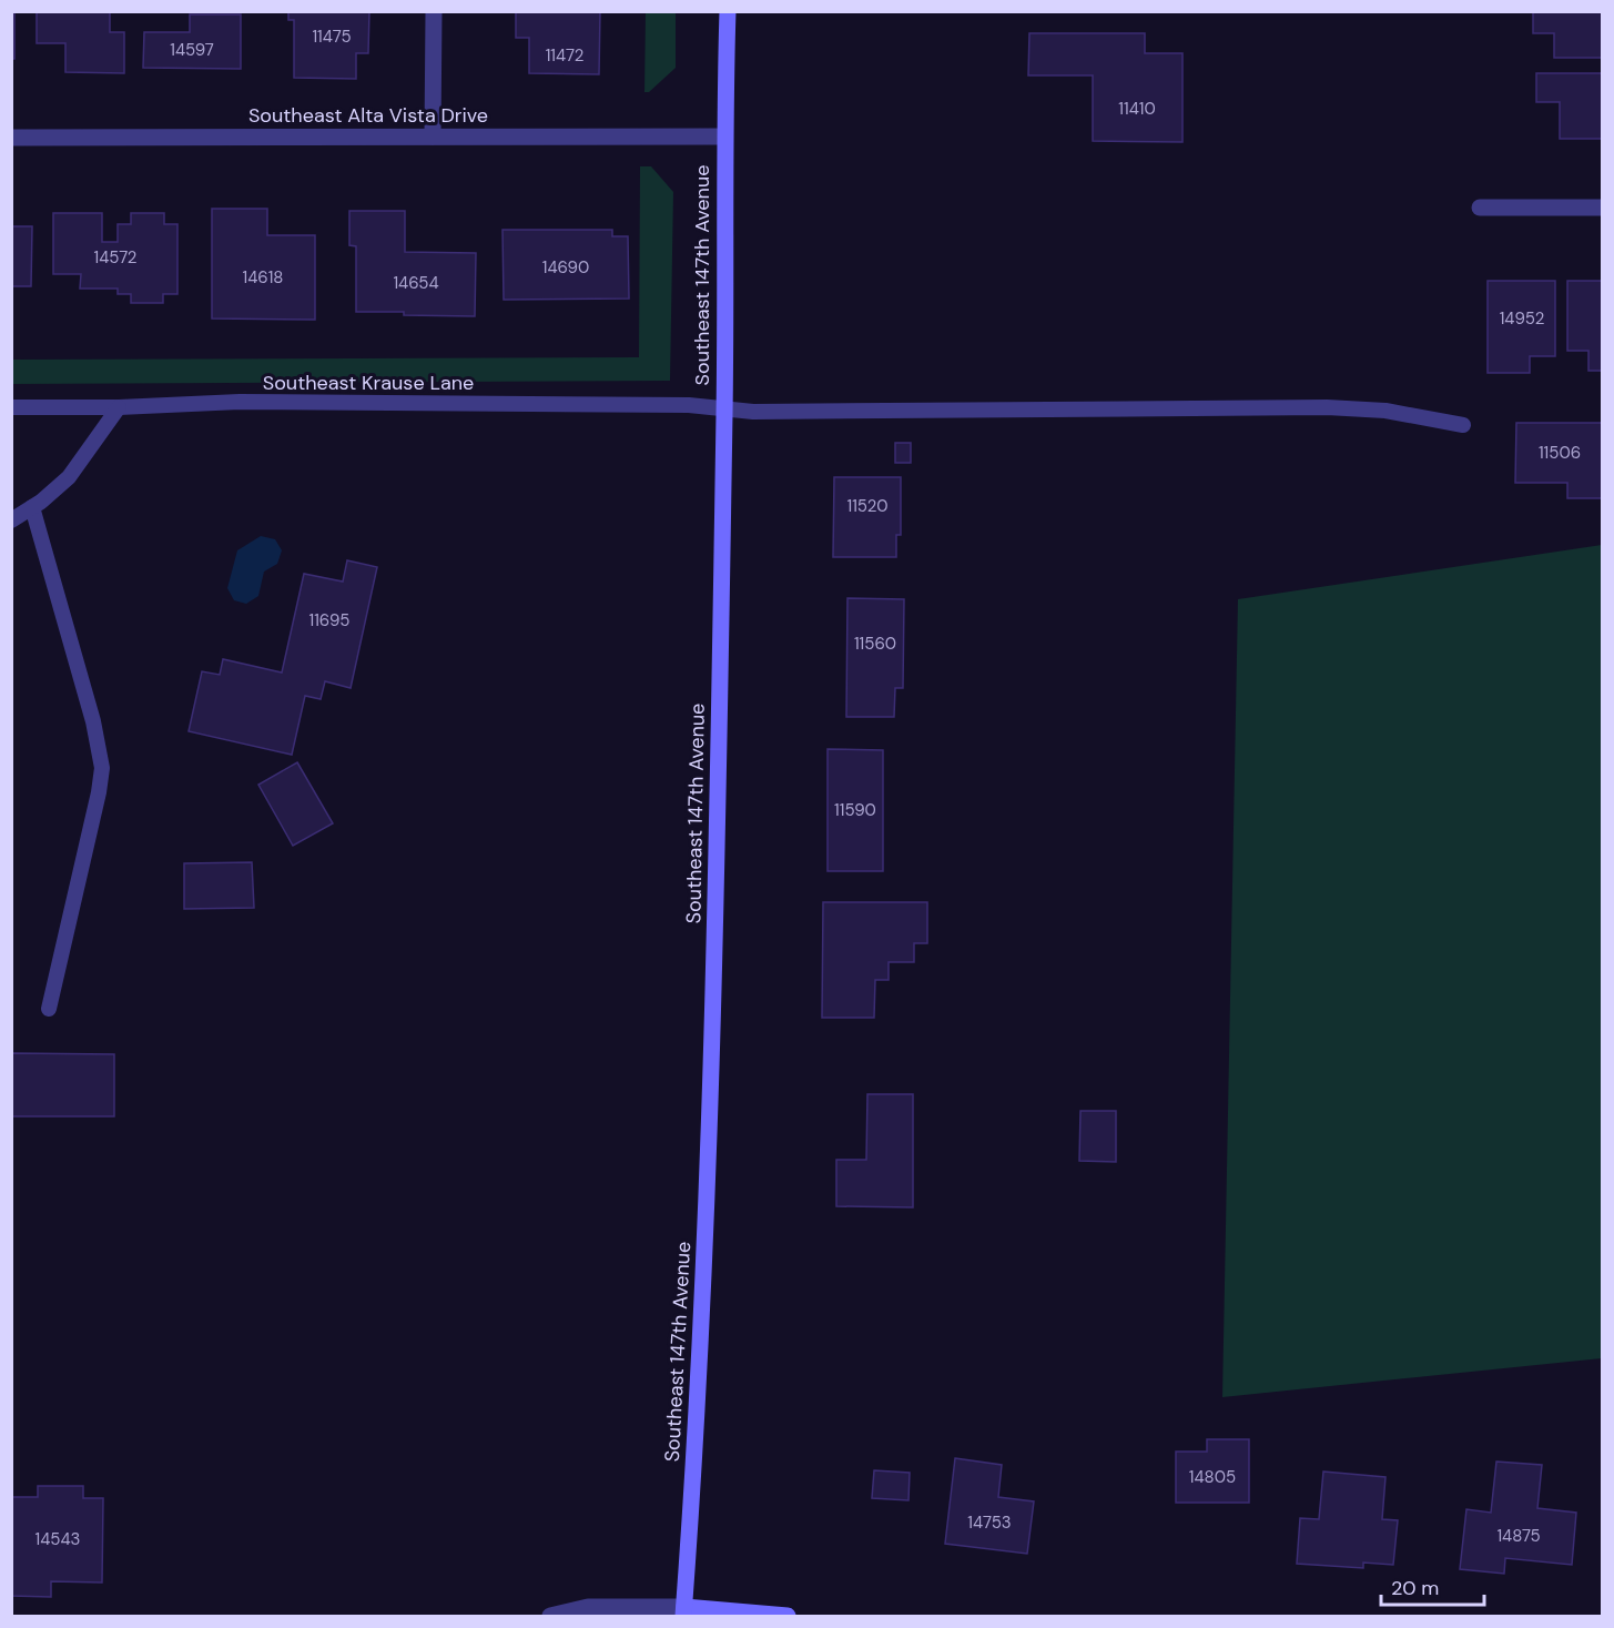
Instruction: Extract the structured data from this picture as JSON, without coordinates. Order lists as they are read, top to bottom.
{
  "streets": {
    "main road": ["Southeast 147th Avenue"],
    "street": ["Southeast Alta Vista Drive"],
    "lane": ["Southeast Krause Lane"]
  },
  "crossings": [
    ["Southeast Alta Vista Drive", "Southeast 147th Avenue"],
    ["Southeast 147th Avenue", "Southeast Krause Lane"]
  ],
  "house_numbers": [
    "11475",
    "14597",
    "11472",
    "11410",
    "14572",
    "14690",
    "14618",
    "14654",
    "14952",
    "11506",
    "11520",
    "11695",
    "11560",
    "11590",
    "14805",
    "14753",
    "14875",
    "14543"
  ],
  "scale_bar": "20 m"
}
